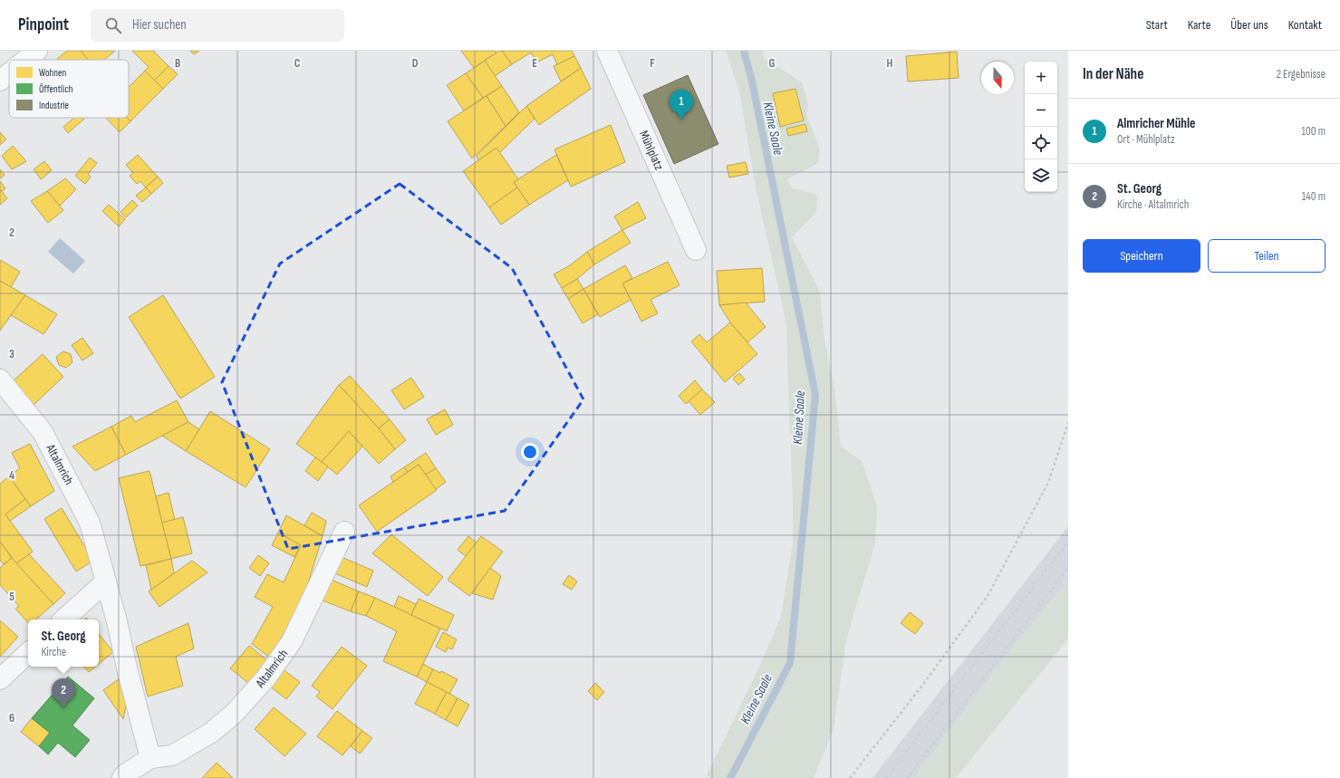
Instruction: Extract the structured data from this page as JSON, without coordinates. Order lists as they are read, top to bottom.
{
  "streets": {
    "street": ["Mühlplatz", "Altalmrich"]
  },
  "water": ["Kleine Saale"],
  "legend": ["Wohnen", "Öffentlich", "Industrie"],
  "north": "bottom",
  "page": {
    "header": "Pinpoint",
    "search": "Hier suchen",
    "nav": [
      "Start",
      "Karte",
      "Über uns",
      "Kontakt"
    ],
    "heading": ["In der Nähe", "2 Ergebnisse"],
    "map_buttons": ["+", "−"],
    "pins": ["1", "2"],
    "list": [
      {
        "mark": "1",
        "name": "Almricher Mühle",
        "note": "Ort · Mühlplatz",
        "value": "100 m"
      },
      {
        "mark": "2",
        "name": "St. Georg",
        "note": "Kirche · Altalmrich",
        "value": "140 m"
      }
    ],
    "buttons": ["Speichern", "Teilen"],
    "popup": ["St. Georg", "Kirche"]
  },
  "grid": {
    "columns": [
      "B",
      "C",
      "D",
      "E",
      "F",
      "G",
      "H"
    ],
    "rows": [
      "2",
      "3",
      "4",
      "5",
      "6"
    ]
  }
}
